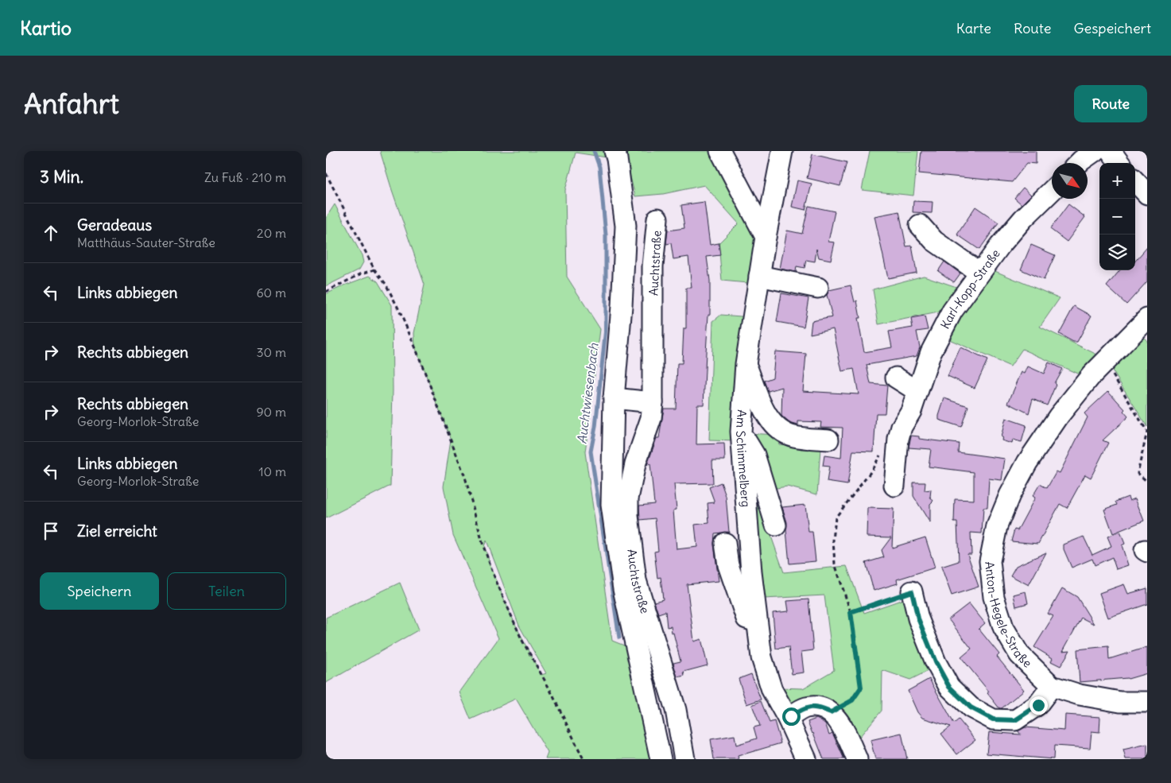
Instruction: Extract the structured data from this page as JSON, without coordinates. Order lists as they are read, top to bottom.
{
  "streets": {
    "street": [
      "Auchtstraße",
      "Karl-Kopp-Straße",
      "Am Schimmelberg",
      "Anton-Hegele-Straße"
    ]
  },
  "water": ["Auchtwiesenbach"],
  "north": "bottom right",
  "page": {
    "header": "Kartio",
    "nav": ["Karte", "Route", "Gespeichert"],
    "buttons": [
      "Route",
      ["Speichern", "Teilen"]
    ],
    "title": "Anfahrt",
    "heading": ["3 Min.", "Zu Fuß · 210 m"],
    "map_buttons": ["+", "−"],
    "list": [
      ["Geradeaus", "Matthäus-Sauter-Straße", "20 m"],
      ["Links abbiegen", "60 m"],
      ["Rechts abbiegen", "30 m"],
      ["Rechts abbiegen", "Georg-Morlok-Straße", "90 m"],
      ["Links abbiegen", "Georg-Morlok-Straße", "10 m"],
      "Ziel erreicht"
    ]
  }
}
